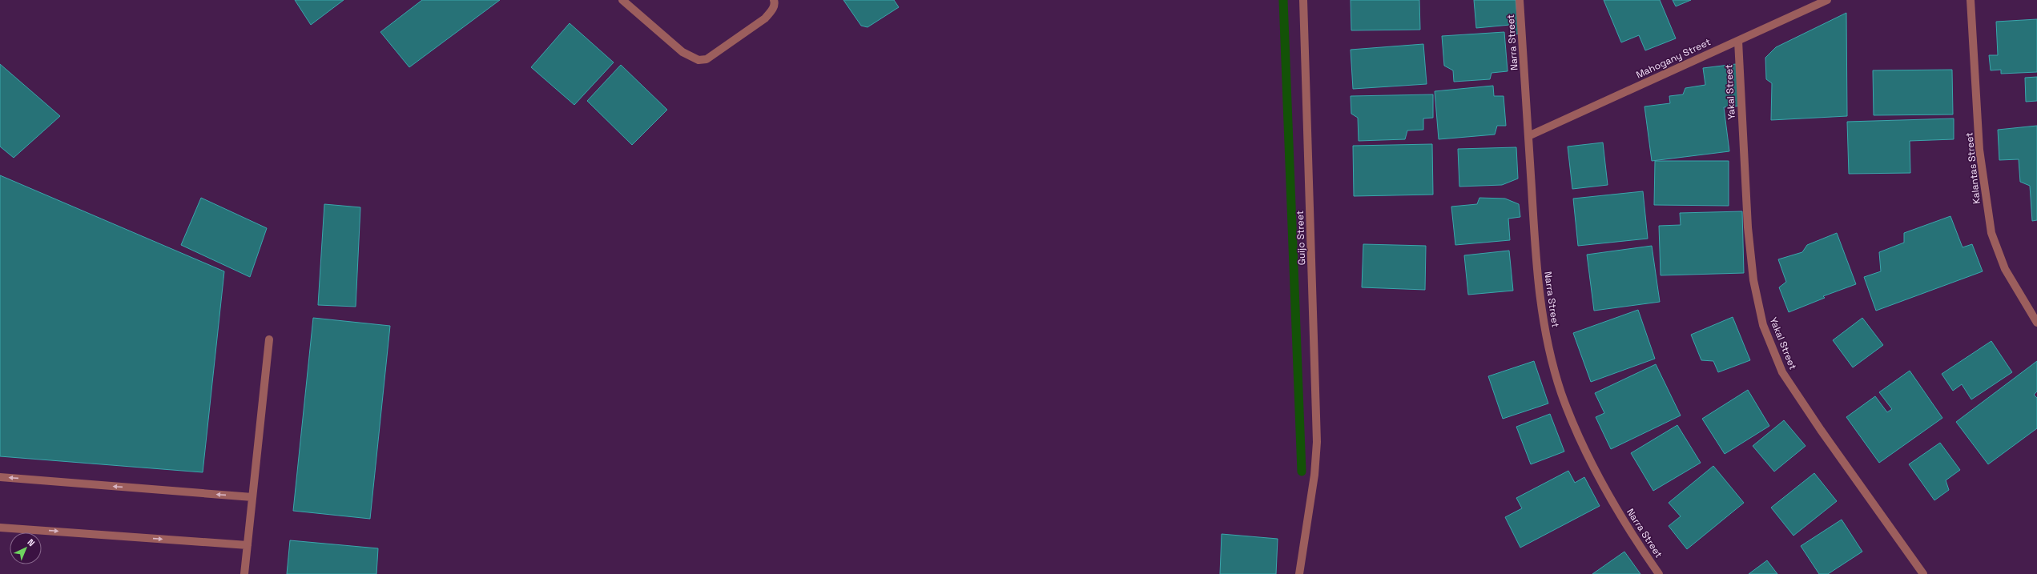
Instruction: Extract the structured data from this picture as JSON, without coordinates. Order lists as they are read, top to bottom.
{
  "streets": {
    "street": [
      "Narra Street",
      "Mahogany Street",
      "Yakal Street",
      "Kalantas Street",
      "Guijo Street"
    ]
  },
  "crossings": [
    ["Narra Street", "Mahogany Street"],
    ["Mahogany Street", "Yakal Street"]
  ],
  "north": "top right"
}
